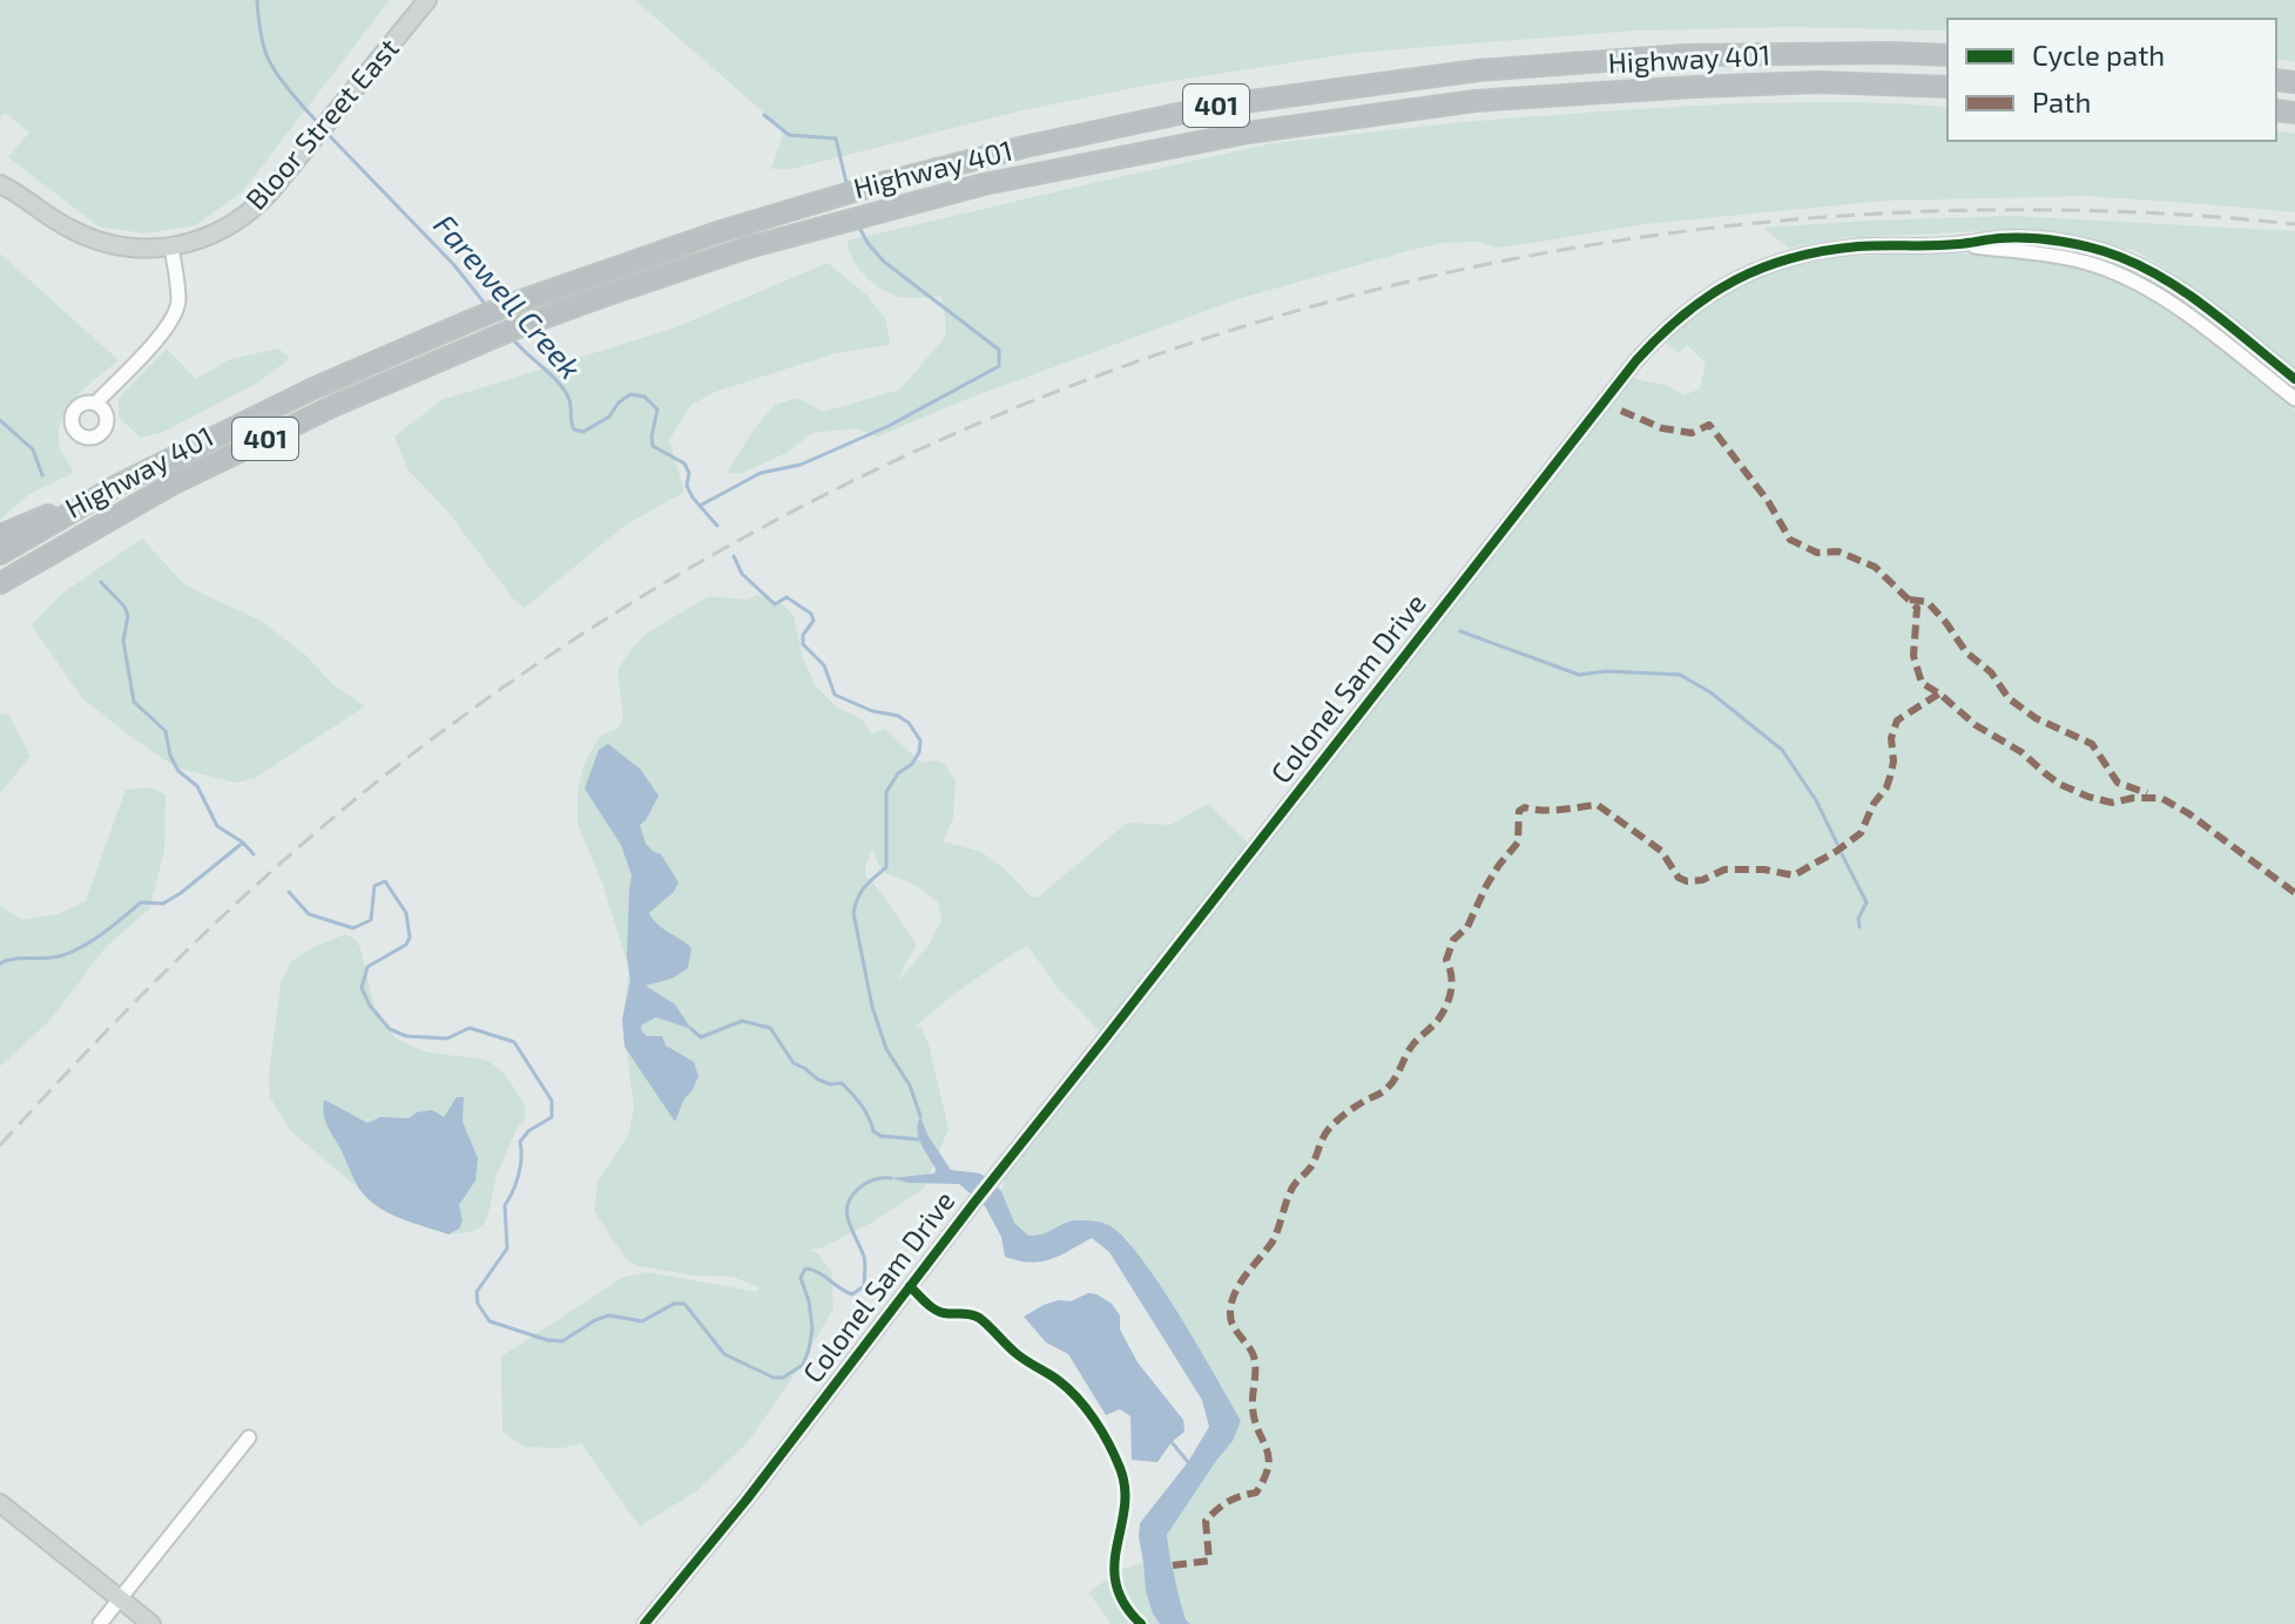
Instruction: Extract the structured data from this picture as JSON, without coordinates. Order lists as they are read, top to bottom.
{
  "streets": {
    "highway": ["Highway 401", "401"],
    "main road": ["Bloor Street East"],
    "street": ["Colonel Sam Drive"]
  },
  "water": ["Farewell Creek"],
  "legend": ["Cycle path", "Path"]
}
